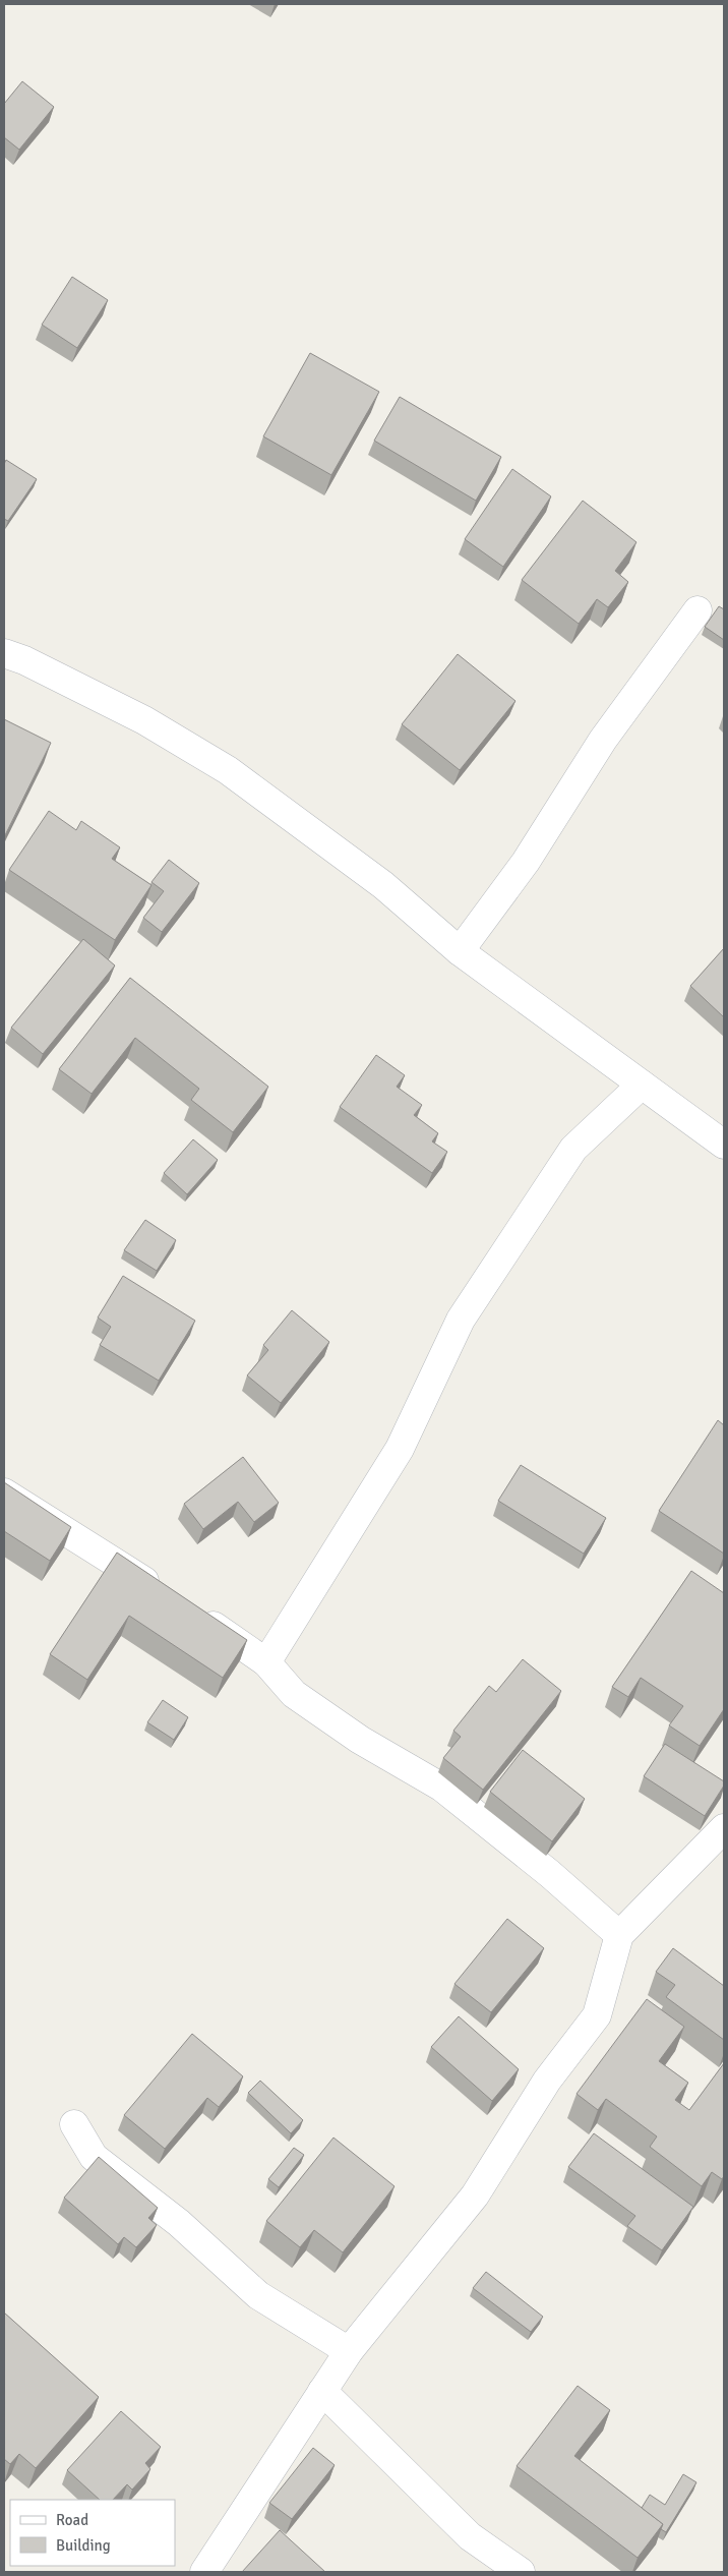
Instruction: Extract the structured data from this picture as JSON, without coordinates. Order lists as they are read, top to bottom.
{
  "legend": ["Road", "Building"]
}
